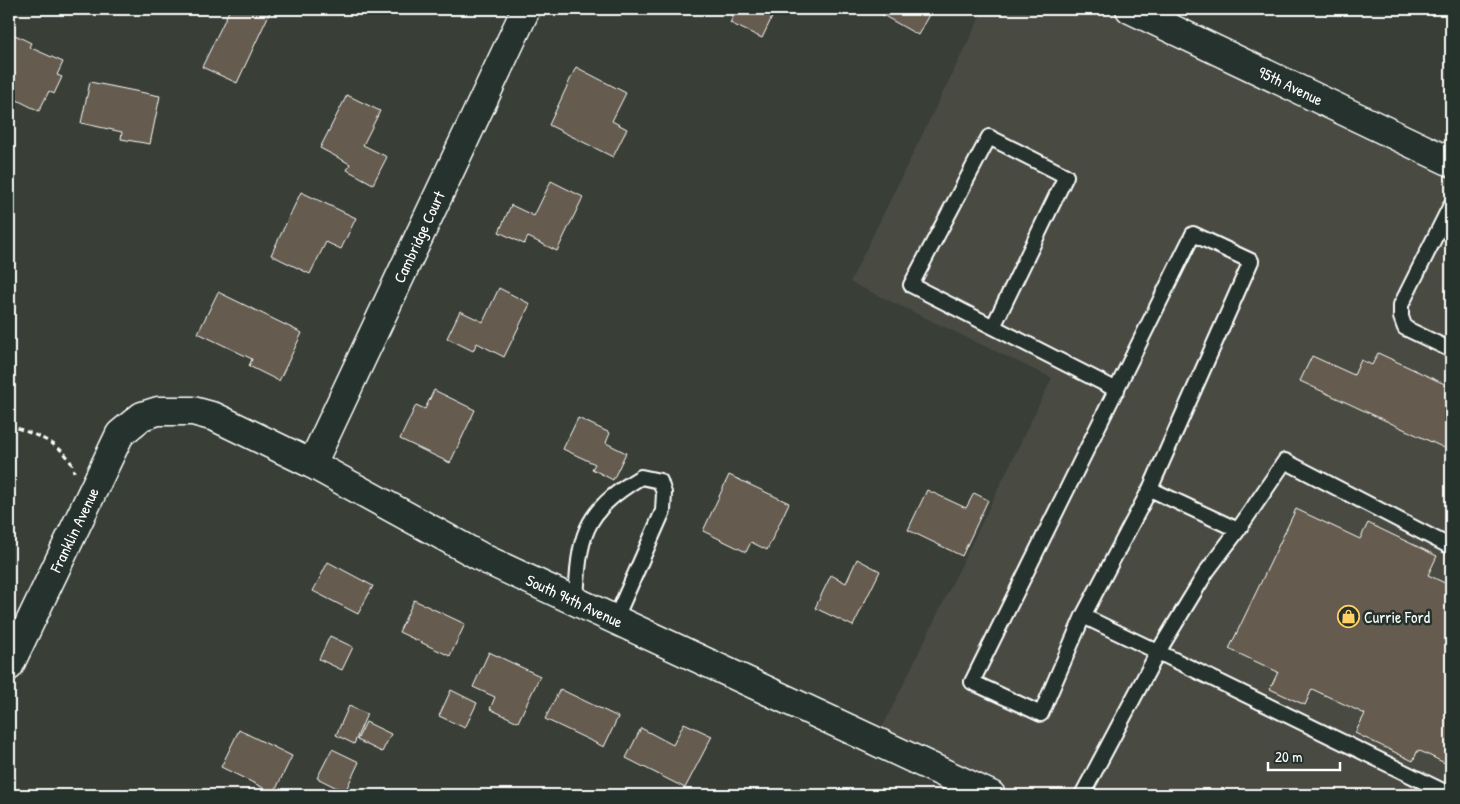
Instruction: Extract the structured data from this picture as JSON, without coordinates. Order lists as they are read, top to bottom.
{
  "streets": {
    "street": [
      "95th Avenue",
      "Cambridge Court",
      "Franklin Avenue",
      "South 94th Avenue"
    ]
  },
  "crossings": [
    ["Cambridge Court", "South 94th Avenue"],
    ["Franklin Avenue", "South 94th Avenue"]
  ],
  "places": {
    "shop": ["Currie Ford"]
  },
  "scale_bar": "20 m"
}
